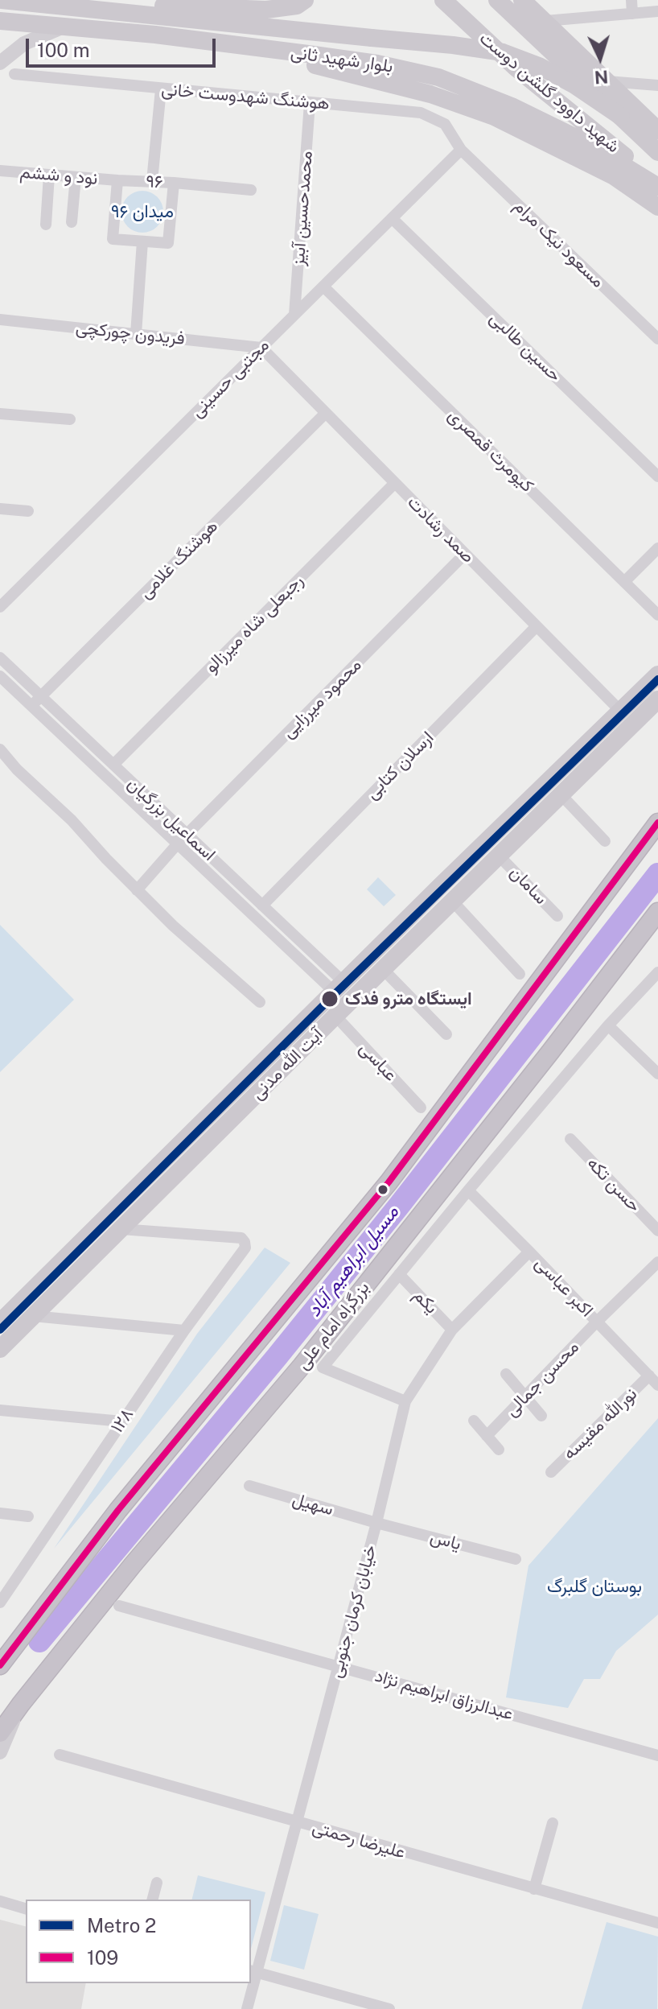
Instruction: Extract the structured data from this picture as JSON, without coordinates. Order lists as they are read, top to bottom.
{
  "streets": {
    "highway": ["بزرگراه امام علی"],
    "main road": ["بلوار شهید ثانی", "شهید داوود گلشن دوست", "آیت الله مدنی"],
    "street": [
      "هوشنگ شهدوست خانی",
      "نود و ششم",
      "۹۶",
      "محمدحسین آبیز",
      "مسعود نیک مرام",
      "فریدون چورکچی",
      "حسین طالبی",
      "مجتبی حسینی",
      "کیومرث قمصری",
      "صمد رشادت",
      "هوشنگ غلامی",
      "رجبعلی شاه میرزالو",
      "محمود میرزایی",
      "ارسلان کتابی",
      "اسماعیل بزرگیان",
      "سامان",
      "عباسی",
      "حسن تکه",
      "اکبر عباسی",
      "یکم",
      "محسن جمالی",
      "۱۲۸",
      "نورالله مقیسه",
      "سهیل",
      "یاس",
      "خیابان کرمان جنوبی",
      "عبدالرزاق ابراهیم نژاد",
      "علیرضا رحمتی"
    ]
  },
  "crossings": [
    ["بلوار شهید ثانی", "شهید داوود گلشن دوست"],
    ["هوشنگ شهدوست خانی", "محمدحسین آبیز"],
    ["هوشنگ شهدوست خانی", "مسعود نیک مرام"],
    ["هوشنگ شهدوست خانی", "مجتبی حسینی"],
    ["نود و ششم", "۹۶"],
    ["محمدحسین آبیز", "مجتبی حسینی"],
    ["مسعود نیک مرام", "مجتبی حسینی"],
    ["فریدون چورکچی", "مجتبی حسینی"],
    ["فریدون چورکچی", "صمد رشادت"],
    ["حسین طالبی", "مجتبی حسینی"],
    ["مجتبی حسینی", "کیومرث قمصری"],
    ["مجتبی حسینی", "صمد رشادت"],
    ["صمد رشادت", "هوشنگ غلامی"],
    ["صمد رشادت", "رجبعلی شاه میرزالو"],
    ["صمد رشادت", "محمود میرزایی"],
    ["صمد رشادت", "ارسلان کتابی"],
    ["هوشنگ غلامی", "اسماعیل بزرگیان"],
    ["رجبعلی شاه میرزالو", "اسماعیل بزرگیان"],
    ["محمود میرزایی", "اسماعیل بزرگیان"],
    ["ارسلان کتابی", "اسماعیل بزرگیان"],
    ["سامان", "آیت الله مدنی"],
    ["عباسی", "آیت الله مدنی"],
    ["آیت الله مدنی", "۱۲۸"],
    ["اکبر عباسی", "محسن جمالی"],
    ["اکبر عباسی", "نورالله مقیسه"],
    ["اکبر عباسی", "خیابان کرمان جنوبی"],
    ["یکم", "خیابان کرمان جنوبی"],
    ["سهیل", "یاس"],
    ["سهیل", "خیابان کرمان جنوبی"],
    ["یاس", "خیابان کرمان جنوبی"],
    ["خیابان کرمان جنوبی", "عبدالرزاق ابراهیم نژاد"],
    ["خیابان کرمان جنوبی", "علیرضا رحمتی"]
  ],
  "water": ["مسیل ابراهیم آباد"],
  "parks": ["میدان ۹۶", "بوستان گلبرگ"],
  "places": ["ایستگاه مترو فدک"],
  "lines": ["metro line 2", "transit line 109"],
  "legend": ["Metro 2", "109"],
  "scale_bar": "100 m",
  "north": "bottom"
}
